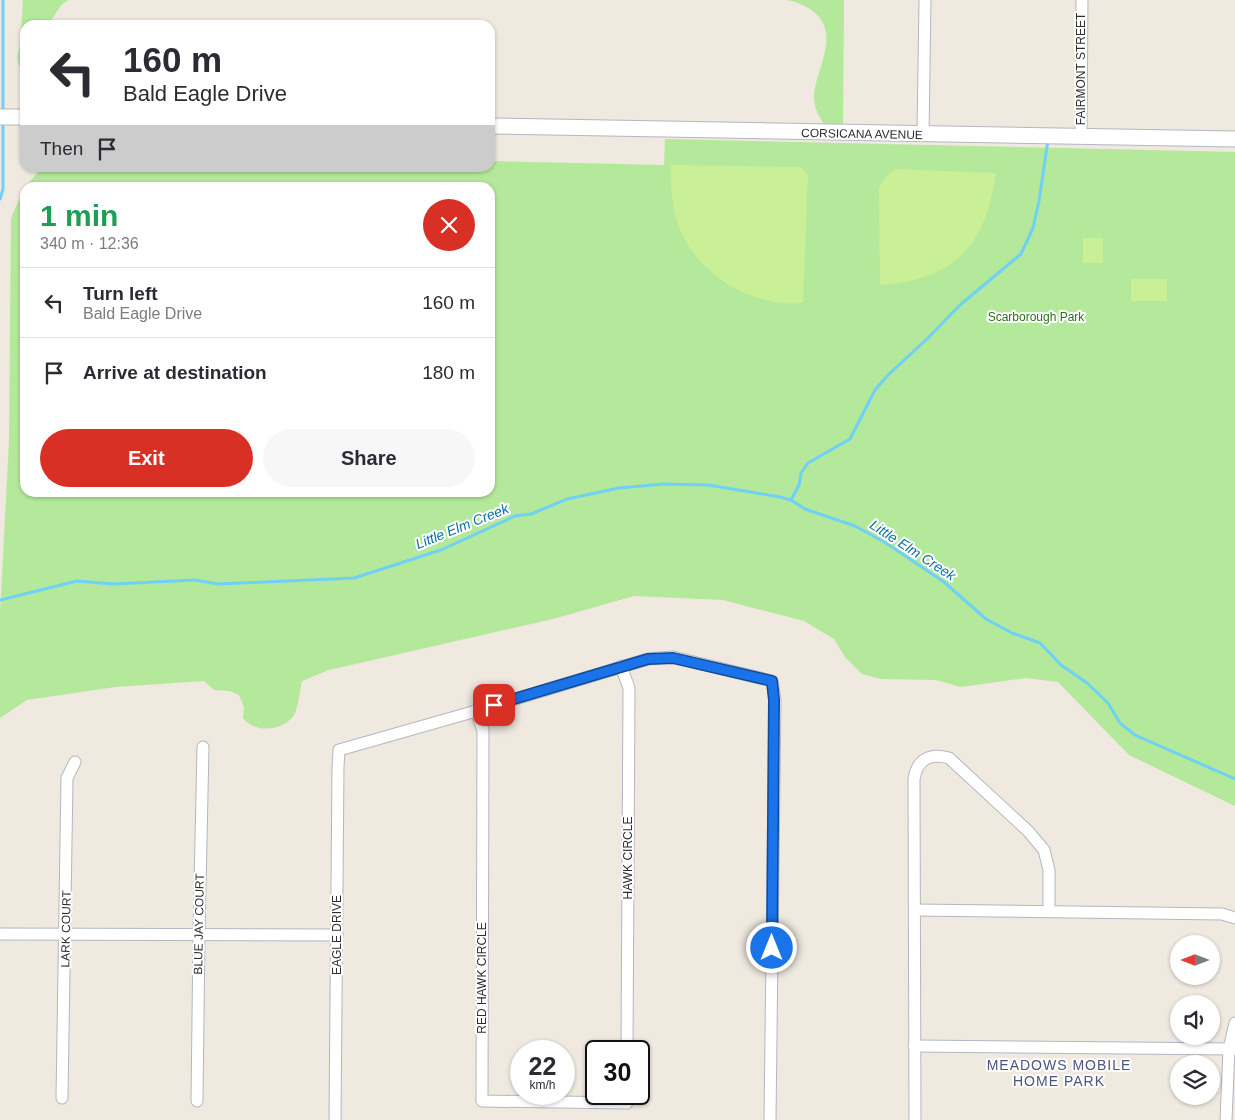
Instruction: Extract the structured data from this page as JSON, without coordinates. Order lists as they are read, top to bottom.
{
  "streets": {
    "street": [
      "FAIRMONT STREET",
      "CORSICANA AVENUE",
      "HAWK CIRCLE",
      "BLUE JAY COURT",
      "LARK COURT",
      "EAGLE DRIVE",
      "RED HAWK CIRCLE"
    ]
  },
  "crossings": [
    ["FAIRMONT STREET", "CORSICANA AVENUE"],
    ["EAGLE DRIVE", "RED HAWK CIRCLE"]
  ],
  "districts": ["MEADOWS MOBILE HOME PARK"],
  "water": ["Little Elm Creek"],
  "parks": ["Scarborough Park"],
  "north": "left",
  "page": {
    "turn": ["160 m", "Bald Eagle Drive"],
    "then": "Then",
    "heading": ["1 min", "340 m · 12:36"],
    "list": [
      {
        "name": "Turn left",
        "note": "Bald Eagle Drive",
        "value": "160 m"
      },
      {
        "name": "Arrive at destination",
        "value": "180 m"
      }
    ],
    "buttons": ["Exit", "Share"],
    "speed": "22 km/h",
    "limit": "30"
  }
}
